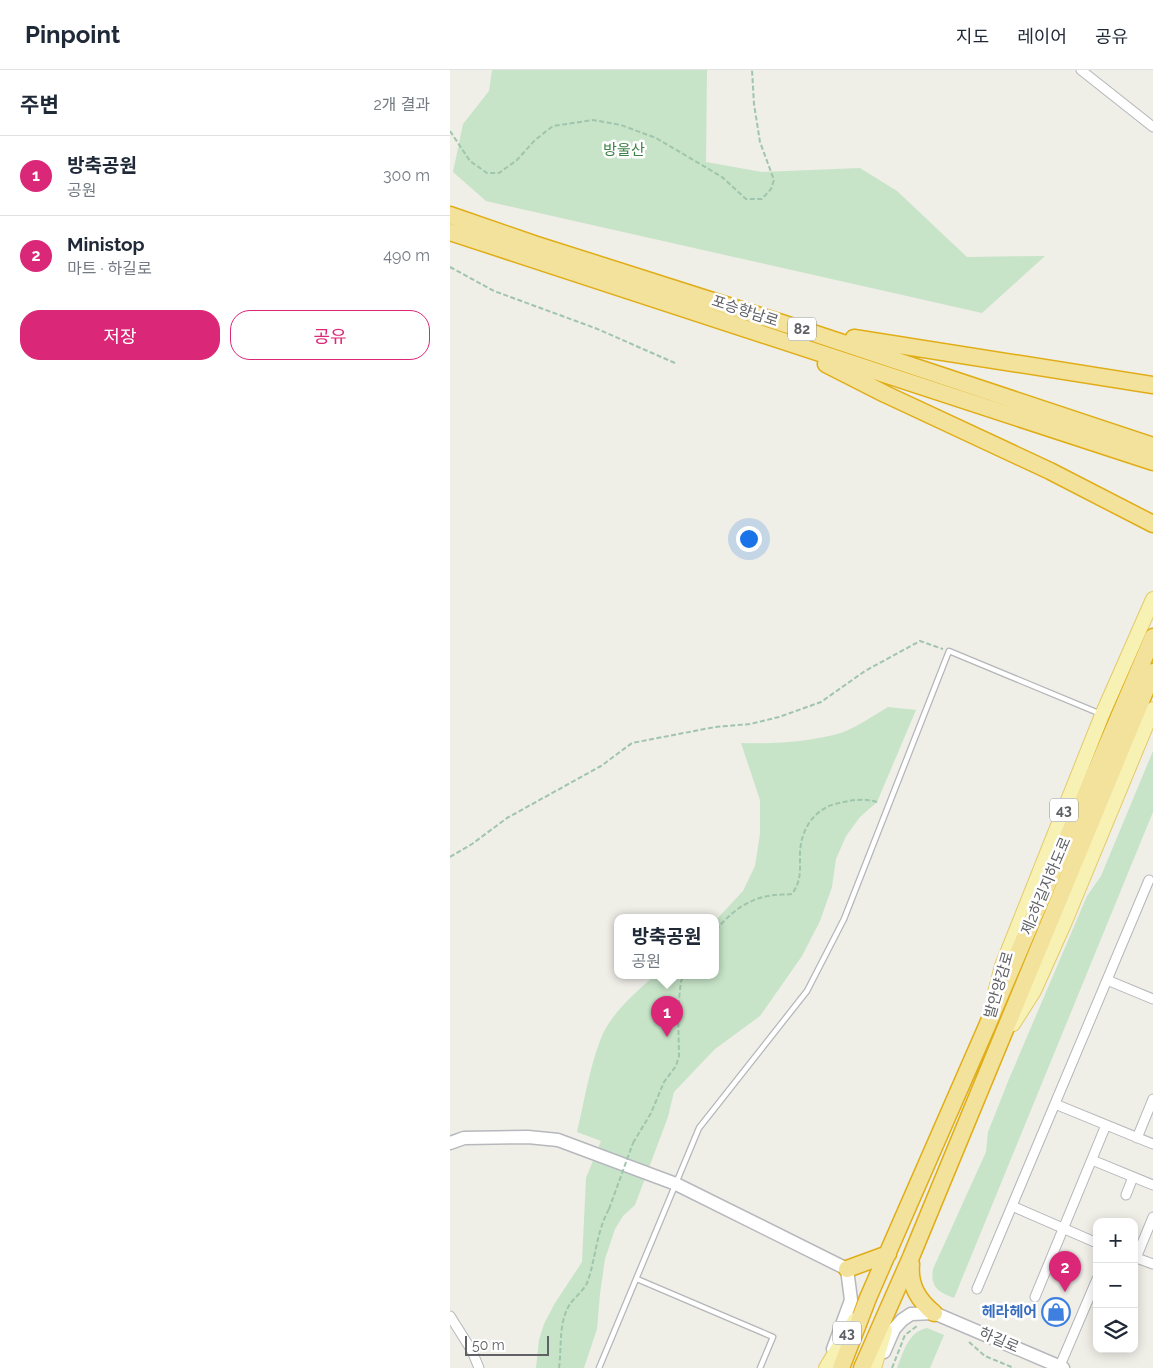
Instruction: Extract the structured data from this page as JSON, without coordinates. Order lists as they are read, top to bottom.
{
  "streets": {
    "highway": [
      "포승향남로",
      "82",
      "43",
      "제2하길지하도로",
      "발안양감로"
    ],
    "street": ["하길로"]
  },
  "crossings": [
    ["43", "발안양감로"],
    ["제2하길지하도로", "발안양감로"]
  ],
  "parks": ["방울산"],
  "places": {
    "shop": ["헤라헤어"]
  },
  "scale_bar": "50 m",
  "page": {
    "header": "Pinpoint",
    "nav": ["지도", "레이어", "공유"],
    "heading": ["주변", "2개 결과"],
    "list": [
      {
        "mark": "1",
        "name": "방축공원",
        "note": "공원",
        "value": "300 m"
      },
      {
        "mark": "2",
        "name": "Ministop",
        "note": "마트 · 하길로",
        "value": "490 m"
      }
    ],
    "buttons": ["저장", "공유"],
    "popup": ["방축공원", "공원"],
    "pins": ["1", "2"],
    "map_buttons": ["+", "−"],
    "scale": "50 m"
  }
}
